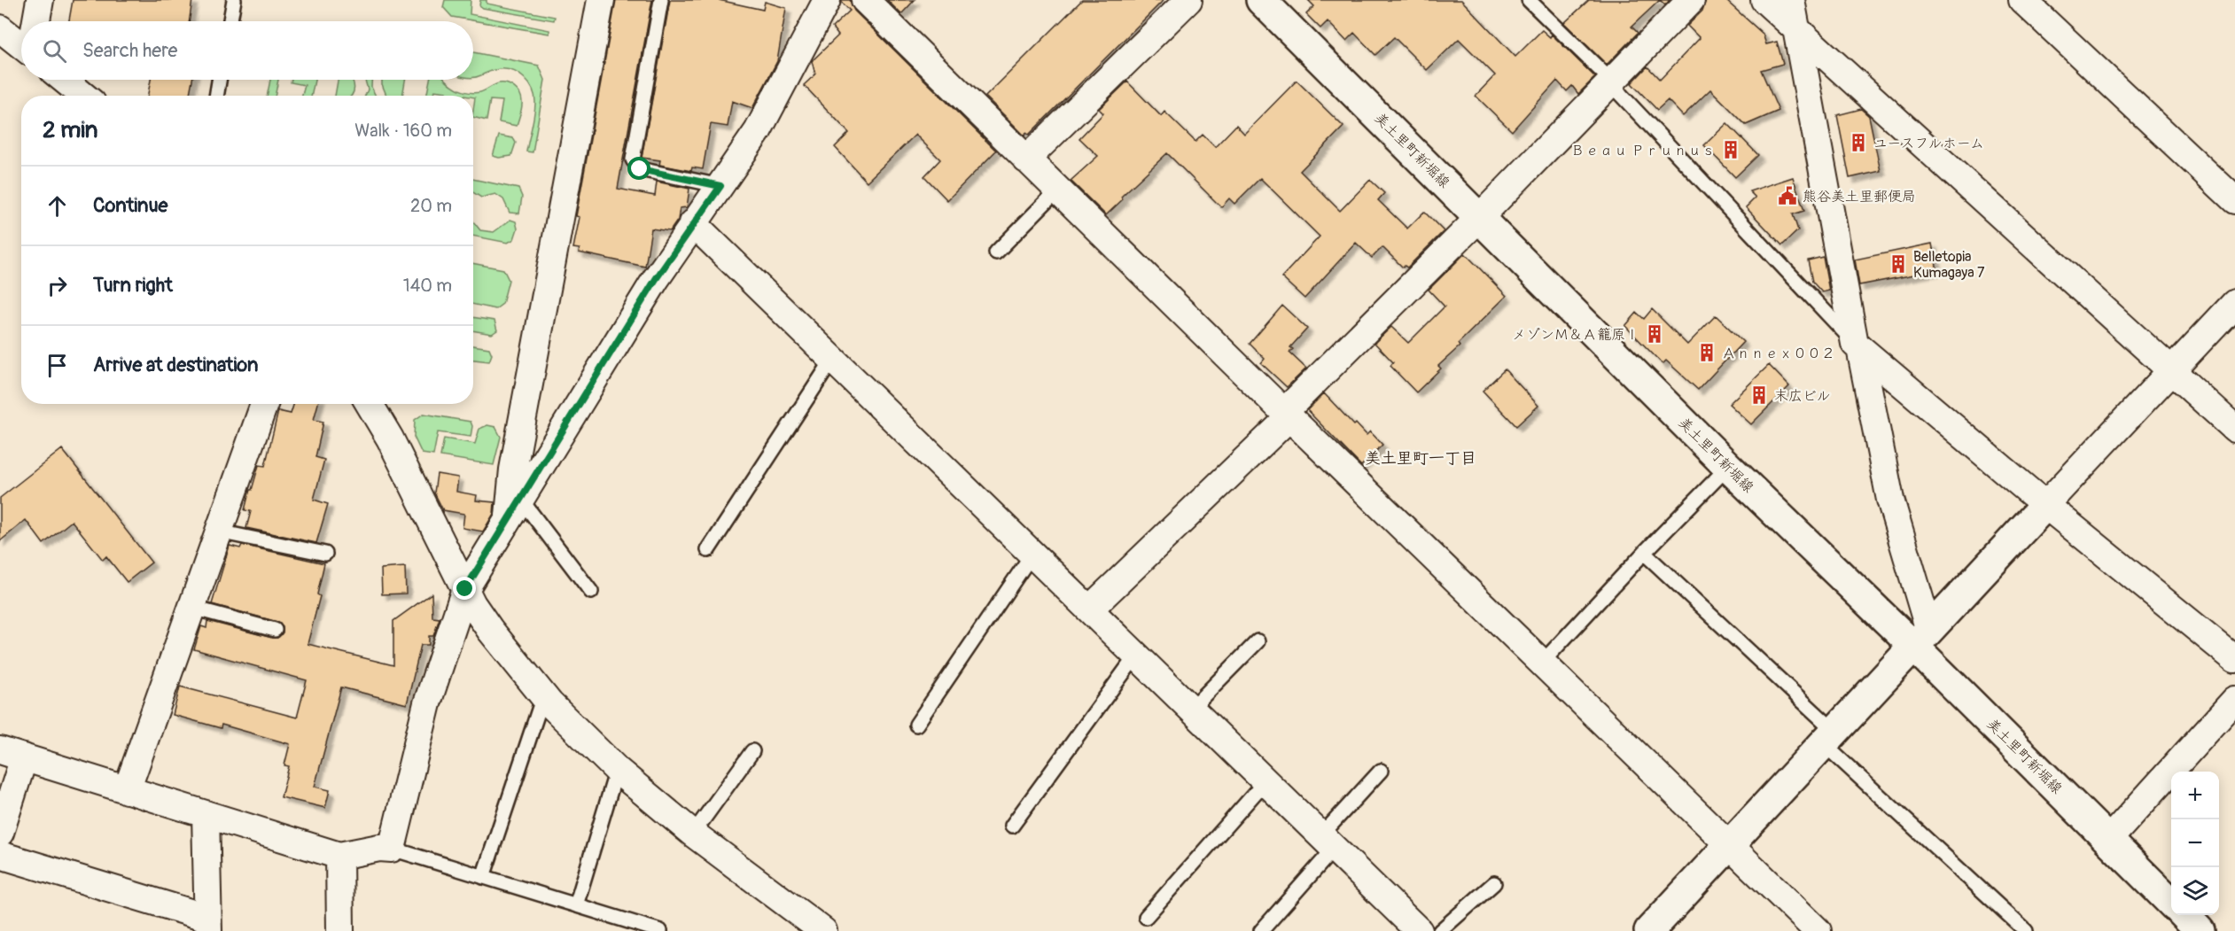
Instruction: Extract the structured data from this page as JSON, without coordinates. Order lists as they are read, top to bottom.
{
  "streets": {
    "main road": ["美土里町新堀線"]
  },
  "districts": ["美土里町一丁目"],
  "places": {
    "building": [
      "ユースフルホーム",
      "Ｂｅａｕ Ｐｒｕｎｕｓ",
      "Belletopia Kumagaya 7",
      "メゾンＭ＆Ａ籠原Ｉ",
      "Ａｎｎｅｘ００２",
      "末広ビル"
    ],
    "public building": ["熊谷美土里郵便局"]
  },
  "page": {
    "search": "Search here",
    "heading": ["2 min", "Walk · 160 m"],
    "list": [
      ["Continue", "20 m"],
      ["Turn right", "140 m"],
      "Arrive at destination"
    ],
    "map_buttons": ["+", "−"]
  }
}
